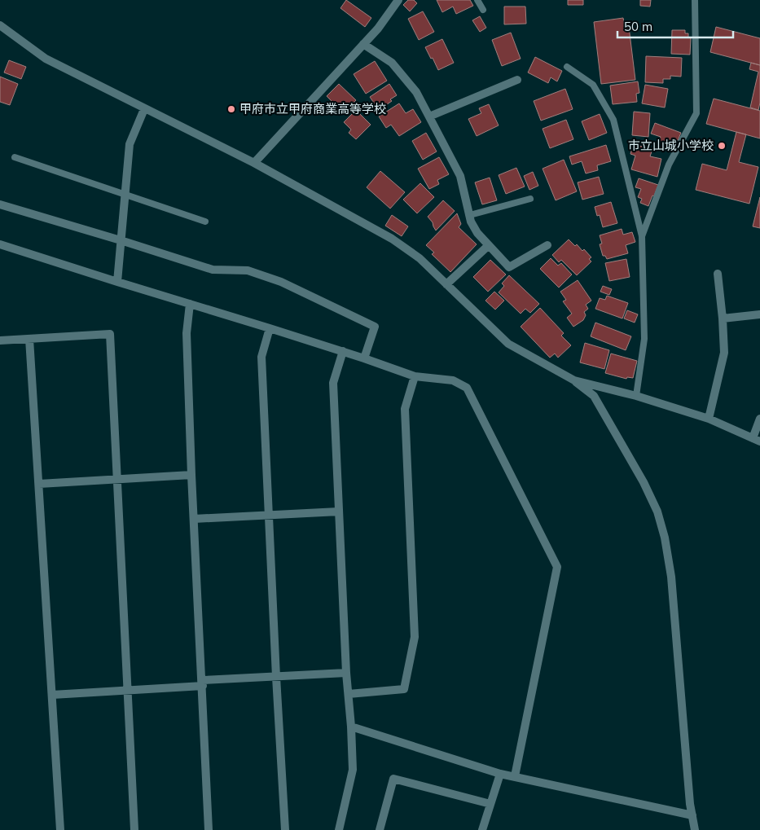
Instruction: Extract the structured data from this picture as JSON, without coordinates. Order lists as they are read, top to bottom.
{
  "places": ["甲府市立甲府商業高等学校", "市立山城小学校"],
  "scale_bar": "50 m"
}
